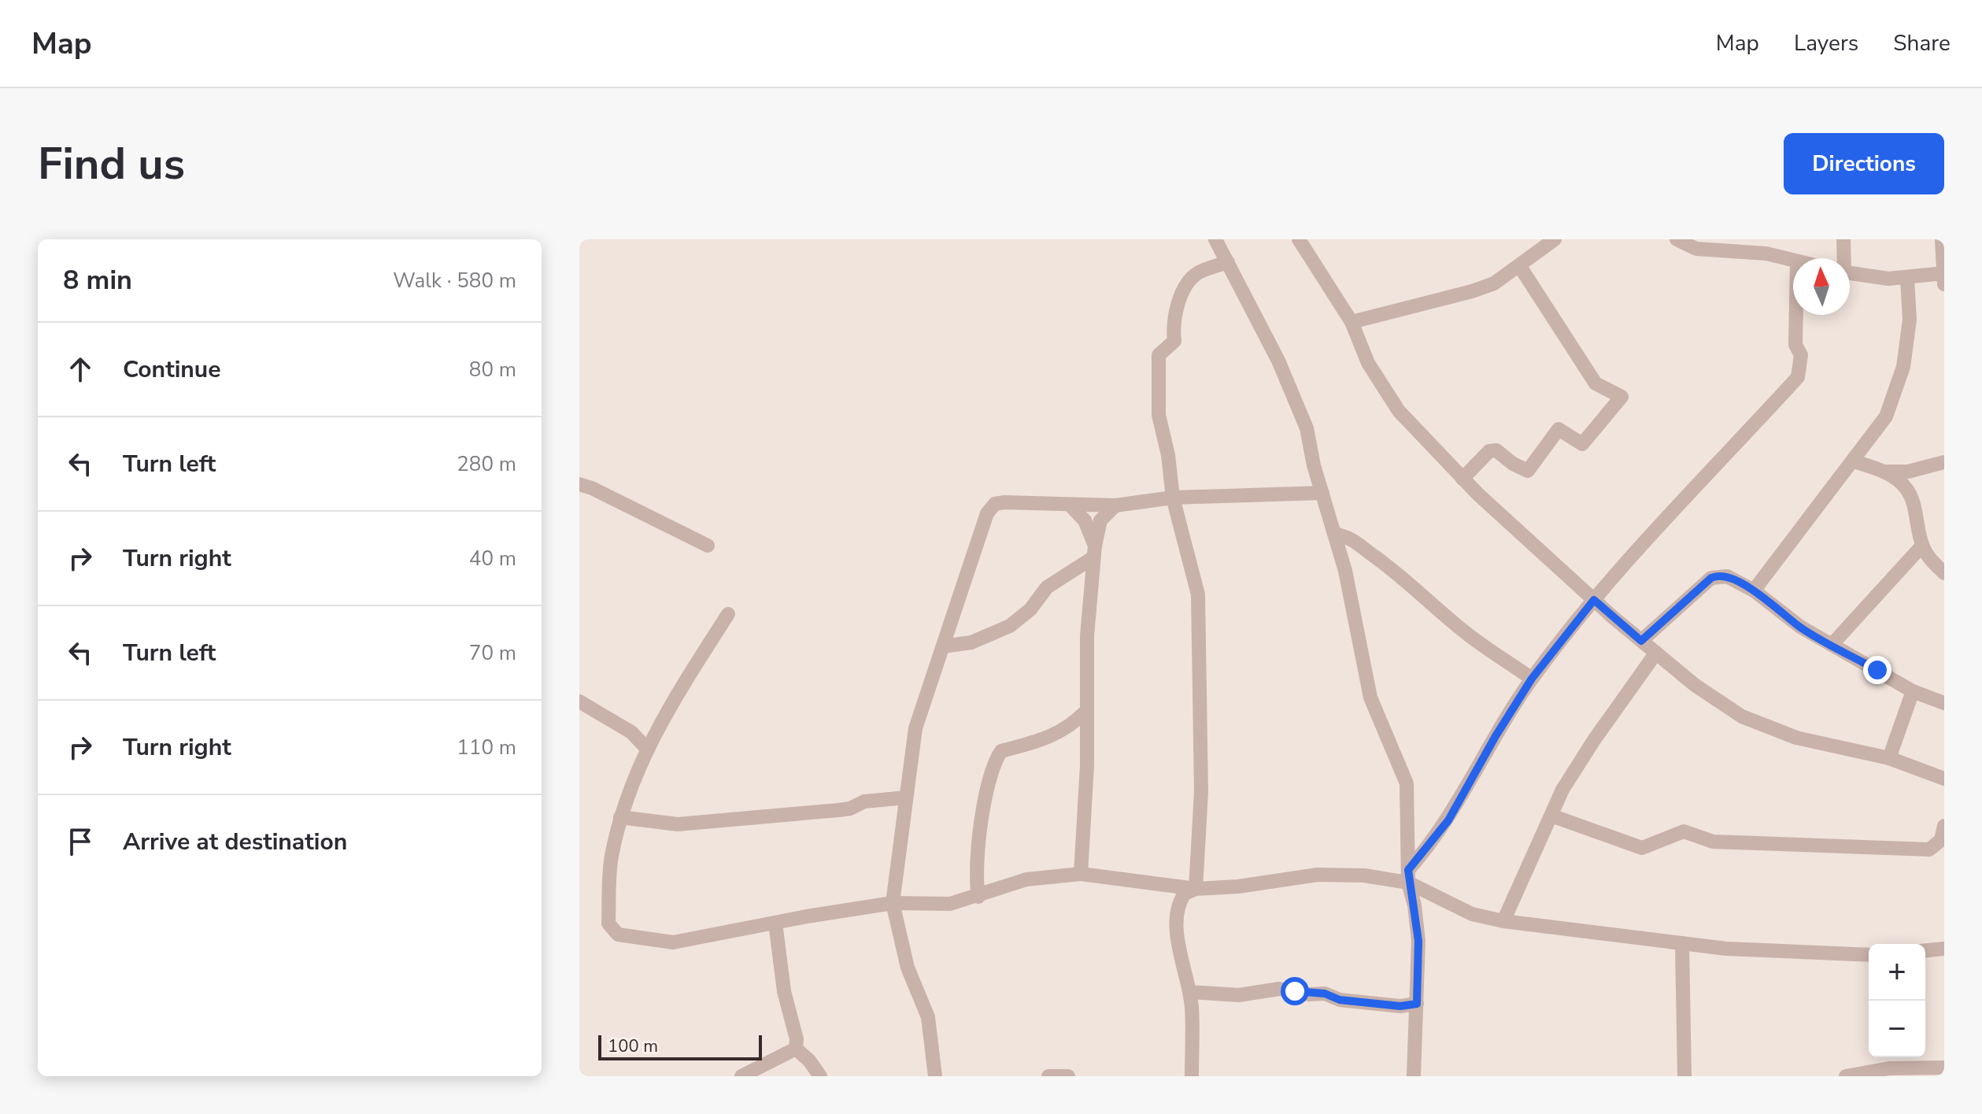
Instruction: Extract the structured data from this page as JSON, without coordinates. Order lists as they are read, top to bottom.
{
  "scale_bar": "100 m",
  "north": "top",
  "page": {
    "header": "Map",
    "nav": ["Map", "Layers", "Share"],
    "buttons": "Directions",
    "title": "Find us",
    "heading": ["8 min", "Walk · 580 m"],
    "list": [
      ["Continue", "80 m"],
      ["Turn left", "280 m"],
      ["Turn right", "40 m"],
      ["Turn left", "70 m"],
      ["Turn right", "110 m"],
      "Arrive at destination"
    ],
    "map_buttons": ["+", "−"],
    "scale": "100 m"
  }
}
